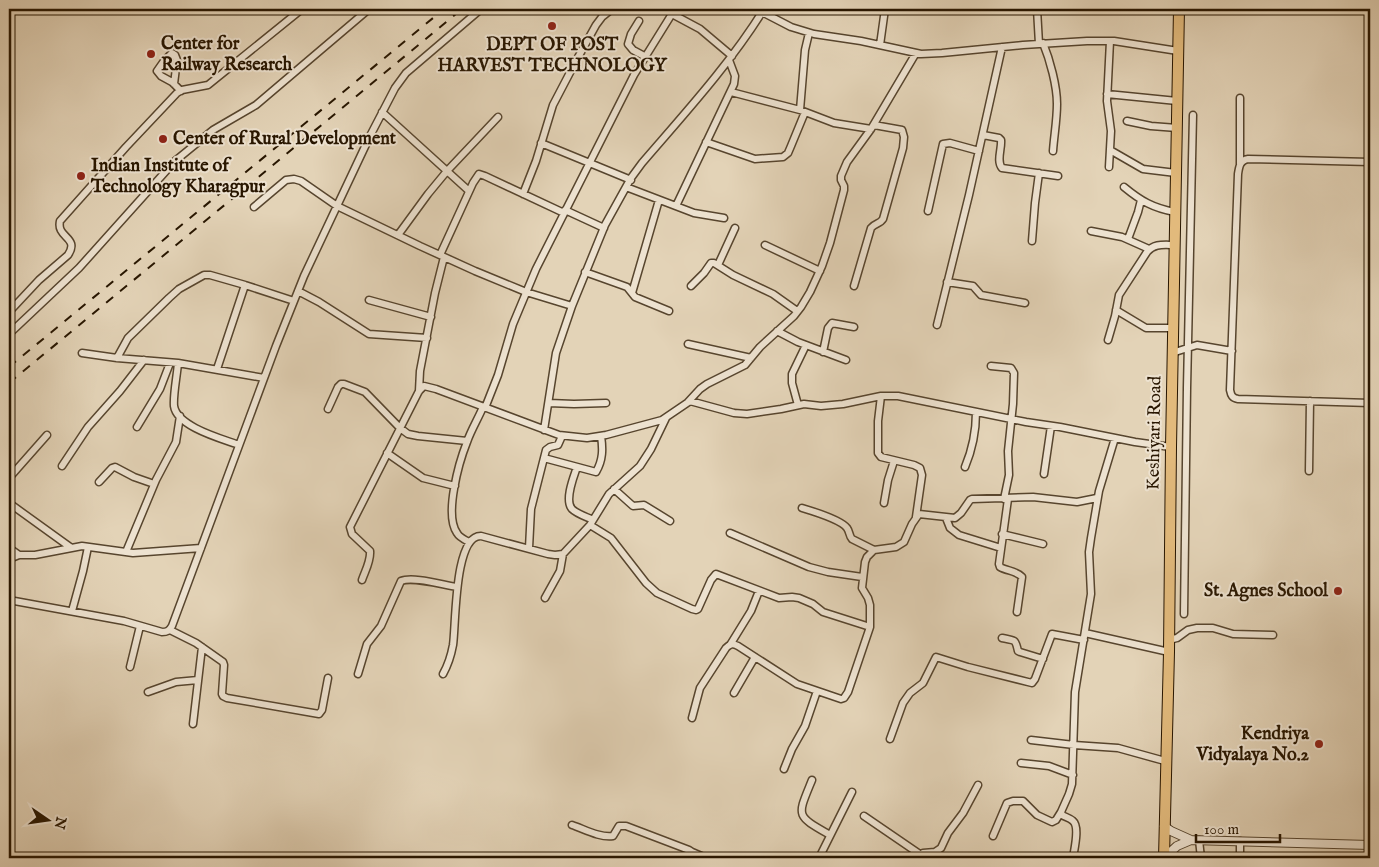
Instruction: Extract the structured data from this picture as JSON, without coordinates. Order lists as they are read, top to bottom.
{
  "streets": {
    "main road": ["Keshiyari Road"]
  },
  "places": [
    "DEPT OF POST HARVEST TECHNOLOGY",
    "Center for Railway Research",
    "Center of Rural Development",
    "Indian Institute of Technology Kharagpur",
    "St. Agnes School",
    "Kendriya Vidyalaya No.2"
  ],
  "scale_bar": "100 m",
  "north": "right"
}
